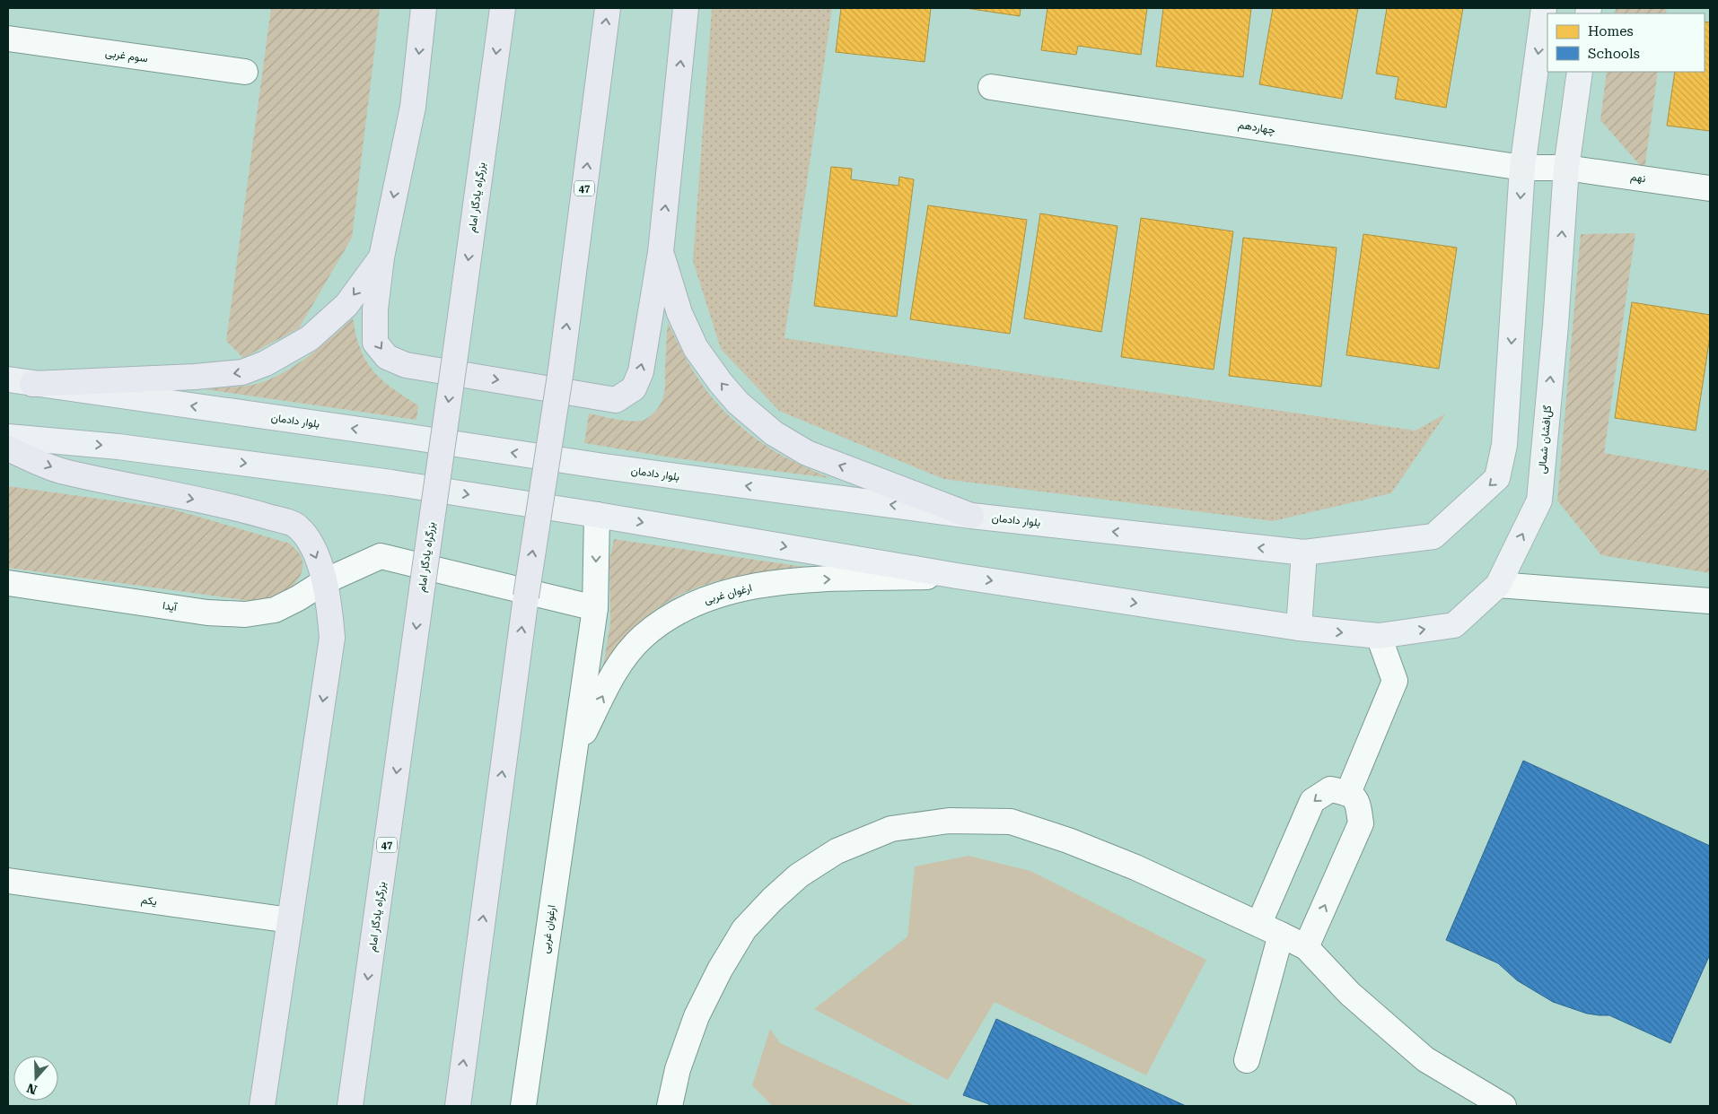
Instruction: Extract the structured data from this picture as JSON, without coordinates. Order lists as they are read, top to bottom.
{
  "streets": {
    "highway": ["47", "بزرگراه یادگار امام"],
    "main road": ["بلوار دادمان", "گل‌افشان شمالی"],
    "street": [
      "سوم غربی",
      "چهاردهم",
      "نهم",
      "ارغوان غربی",
      "آیدا",
      "یکم"
    ]
  },
  "crossings": [
    ["چهاردهم", "نهم"],
    ["چهاردهم", "گل‌افشان شمالی"],
    ["نهم", "گل‌افشان شمالی"],
    ["ارغوان غربی", "آیدا"]
  ],
  "one_way": ["گل‌افشان شمالی"],
  "legend": ["Homes", "Schools"],
  "north": "bottom"
}
